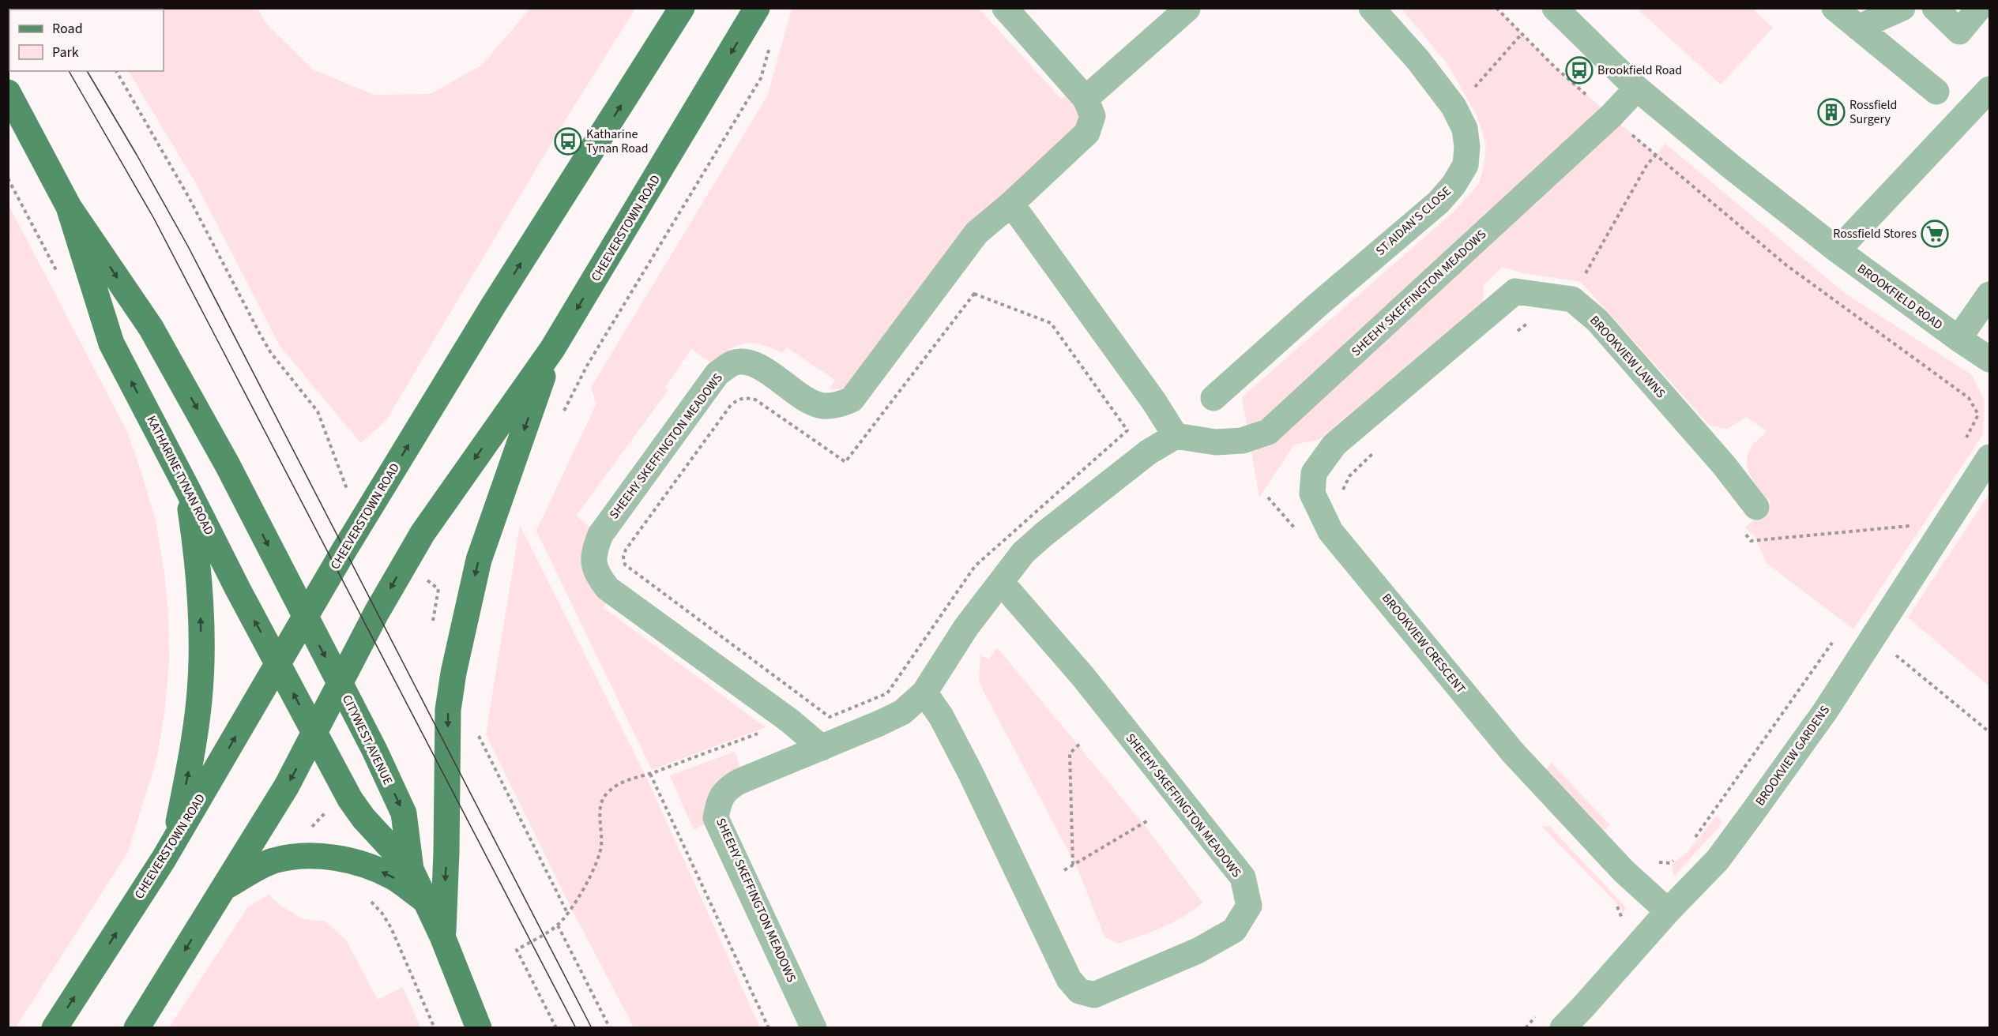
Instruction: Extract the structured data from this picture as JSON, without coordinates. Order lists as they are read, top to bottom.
{
  "streets": {
    "main road": ["CHEEVERSTOWN ROAD", "KATHARINE TYNAN ROAD", "CITYWEST AVENUE"],
    "street": [
      "ST AIDAN'S CLOSE",
      "SHEEHY SKEFFINGTON MEADOWS",
      "BROOKFIELD ROAD",
      "BROOKVIEW LAWNS",
      "BROOKVIEW CRESCENT",
      "BROOKVIEW GARDENS"
    ]
  },
  "crossings": [
    ["CHEEVERSTOWN ROAD", "KATHARINE TYNAN ROAD"],
    ["CHEEVERSTOWN ROAD", "CITYWEST AVENUE"],
    ["SHEEHY SKEFFINGTON MEADOWS", "BROOKFIELD ROAD"],
    ["BROOKVIEW LAWNS", "BROOKVIEW CRESCENT"],
    ["KATHARINE TYNAN ROAD", "CITYWEST AVENUE"],
    ["BROOKVIEW CRESCENT", "BROOKVIEW GARDENS"]
  ],
  "places": {
    "bus stop": ["Brookfield Road", "Katharine Tynan Road"],
    "building": ["Rossfield Surgery"],
    "supermarket": ["Rossfield Stores"]
  },
  "legend": ["Road", "Park"]
}
